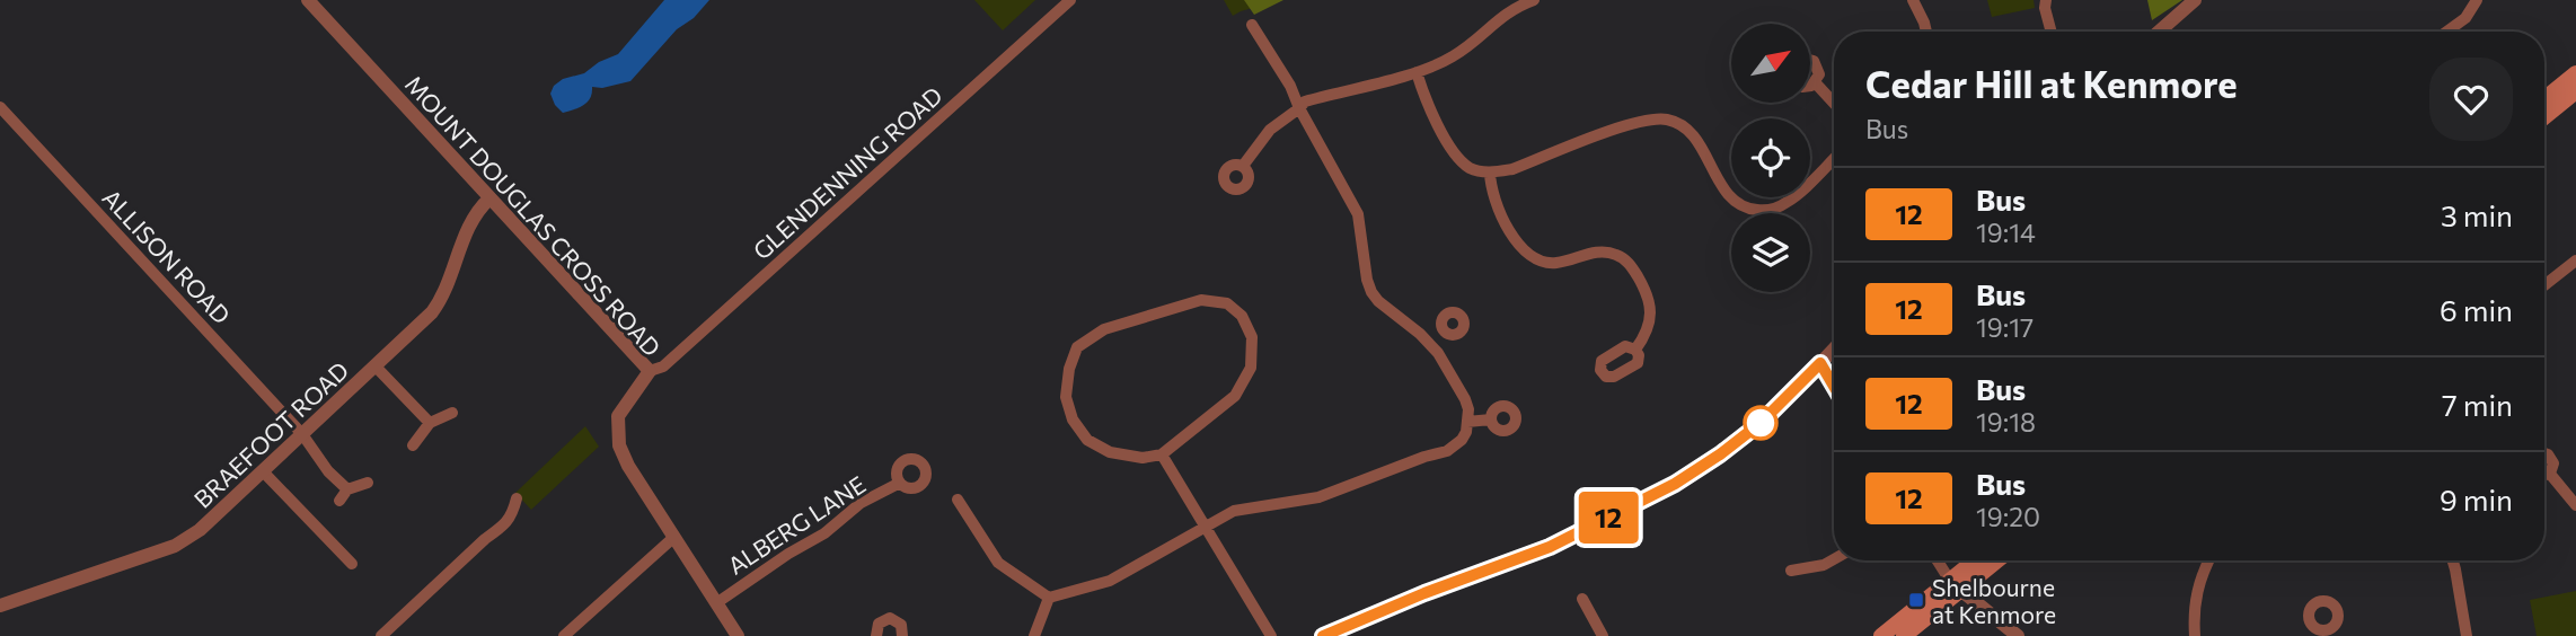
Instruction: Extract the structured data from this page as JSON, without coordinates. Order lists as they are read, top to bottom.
{
  "streets": {
    "street": [
      "GLENDENNING ROAD",
      "MOUNT DOUGLAS CROSS ROAD",
      "ALLISON ROAD",
      "BRAEFOOT ROAD",
      "ALBERG LANE"
    ]
  },
  "crossings": [
    ["GLENDENNING ROAD", "MOUNT DOUGLAS CROSS ROAD"],
    ["MOUNT DOUGLAS CROSS ROAD", "BRAEFOOT ROAD"],
    ["MOUNT DOUGLAS CROSS ROAD", "ALBERG LANE"],
    ["ALLISON ROAD", "BRAEFOOT ROAD"]
  ],
  "places": {
    "transit": ["Shelbourne at Kenmore"]
  },
  "lines": ["bus line 12"],
  "north": "top right",
  "page": {
    "on_map": "12",
    "heading": ["Cedar Hill at Kenmore", "Bus"],
    "list": [
      {
        "mark": "12",
        "name": "Bus",
        "note": "19:14",
        "value": "3 min"
      },
      {
        "mark": "12",
        "name": "Bus",
        "note": "19:17",
        "value": "6 min"
      },
      {
        "mark": "12",
        "name": "Bus",
        "note": "19:18",
        "value": "7 min"
      },
      {
        "mark": "12",
        "name": "Bus",
        "note": "19:20",
        "value": "9 min"
      }
    ]
  }
}
